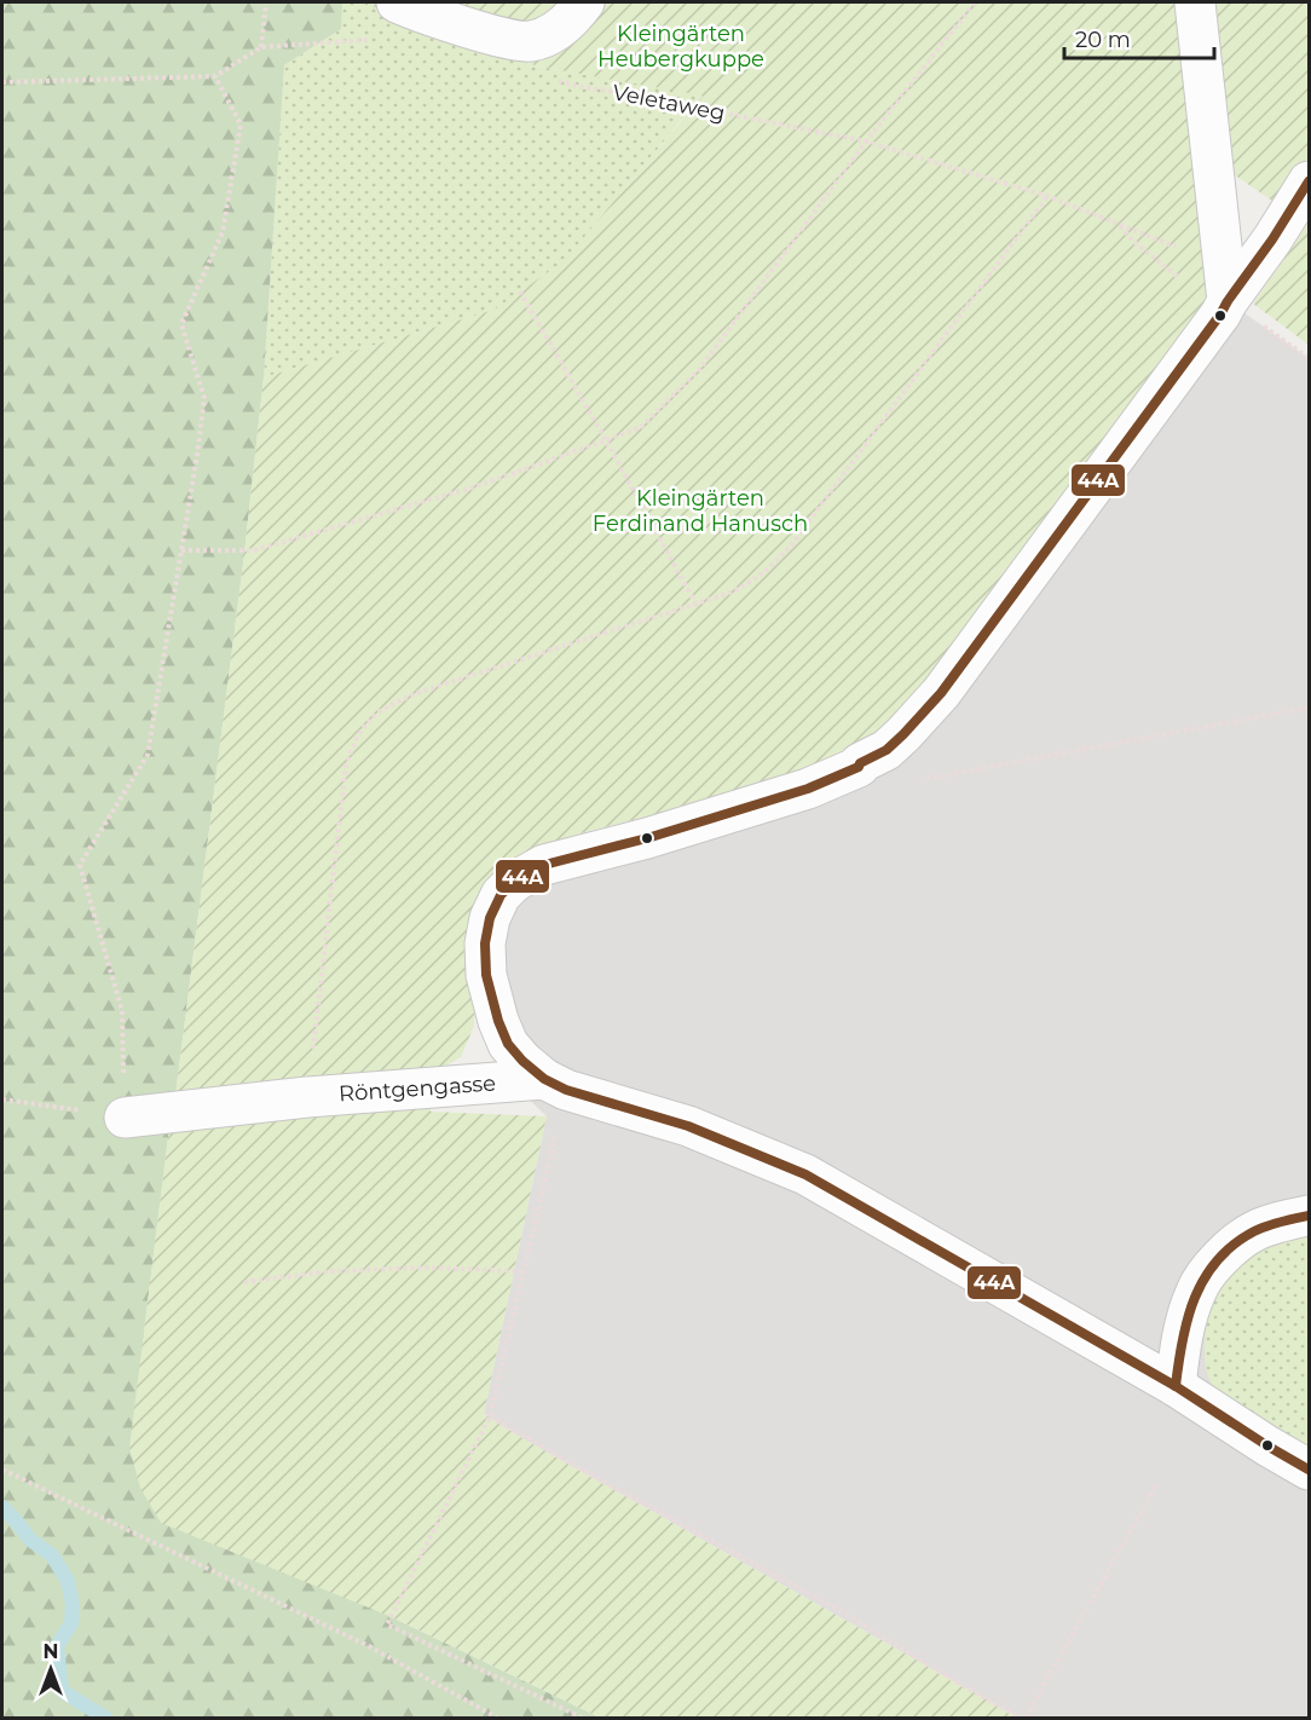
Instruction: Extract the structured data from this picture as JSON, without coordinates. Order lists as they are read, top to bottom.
{
  "streets": {
    "street": ["Röntgengasse"],
    "path": ["Veletaweg"]
  },
  "parks": ["Kleingärten Heubergkuppe", "Kleingärten Ferdinand Hanusch"],
  "lines": ["transit line 44A"],
  "scale_bar": "20 m",
  "north": "top"
}
